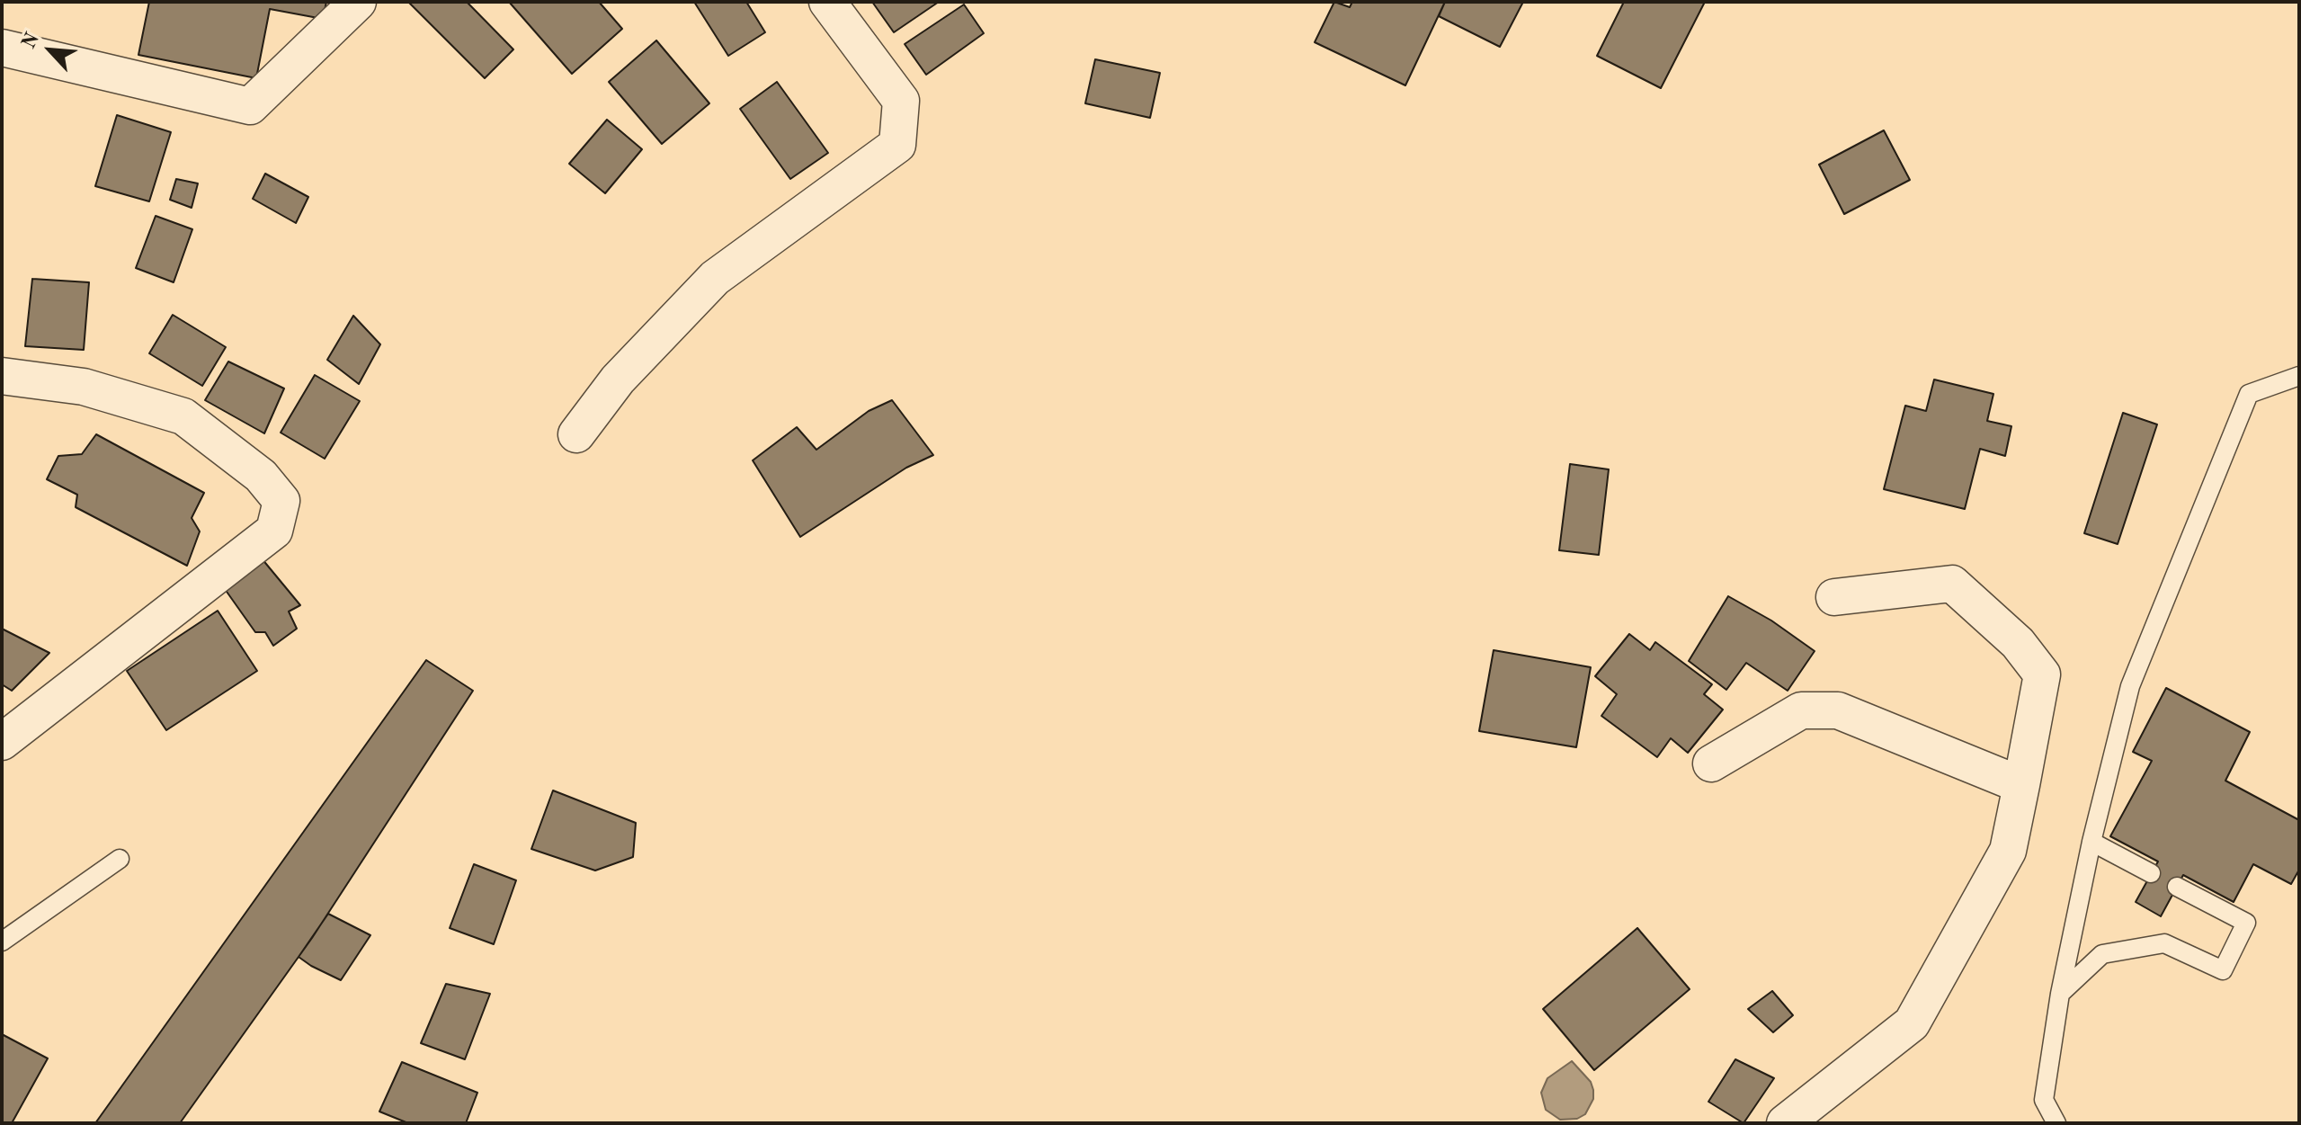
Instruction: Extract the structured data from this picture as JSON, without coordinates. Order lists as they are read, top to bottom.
{
  "north": "top left"
}
